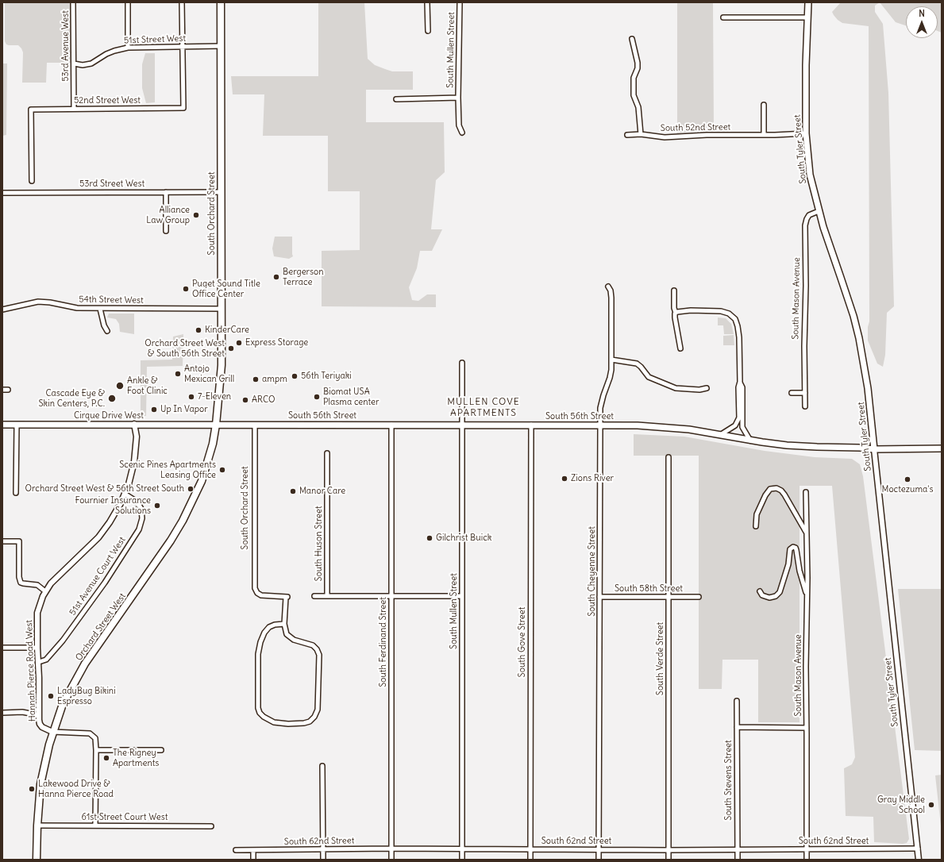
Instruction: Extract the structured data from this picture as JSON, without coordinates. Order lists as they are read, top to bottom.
{
  "streets": {
    "main road": [
      "South Tyler Street",
      "South Orchard Street",
      "Cirque Drive West",
      "South 56th Street",
      "Orchard Street West"
    ],
    "street": [
      "51st Street West",
      "53rd Avenue West",
      "South Mullen Street",
      "52nd Street West",
      "South 52nd Street",
      "53rd Street West",
      "South Mason Avenue",
      "54th Street West",
      "South Huson Street",
      "South Cheyenne Street",
      "51st Avenue Court West",
      "South 58th Street",
      "South Ferdinand Street",
      "South Gove Street",
      "South Verde Street",
      "Hannah Pierce Road West",
      "South Stevens Street",
      "61st Street Court West",
      "South 62nd Street"
    ]
  },
  "crossings": [
    ["51st Street West", "53rd Avenue West"],
    ["51st Street West", "52nd Street West"],
    ["51st Street West", "South Orchard Street"],
    ["53rd Avenue West", "52nd Street West"],
    ["South Mullen Street", "South 56th Street"],
    ["South Mullen Street", "South 62nd Street"],
    ["South 52nd Street", "South Tyler Street"],
    ["South Tyler Street", "South Mason Avenue"],
    ["South Tyler Street", "South 56th Street"],
    ["South Tyler Street", "South 62nd Street"],
    ["53rd Street West", "South Orchard Street"],
    ["South Orchard Street", "54th Street West"],
    ["South Orchard Street", "Cirque Drive West"],
    ["South Orchard Street", "South 56th Street"],
    ["South Orchard Street", "Orchard Street West"],
    ["South Mason Avenue", "South 62nd Street"],
    ["Cirque Drive West", "South 56th Street"],
    ["Cirque Drive West", "Orchard Street West"],
    ["Cirque Drive West", "Hannah Pierce Road West"],
    ["South 56th Street", "South Cheyenne Street"],
    ["South 56th Street", "Orchard Street West"],
    ["South 56th Street", "South Ferdinand Street"],
    ["South 56th Street", "South Gove Street"],
    ["South Cheyenne Street", "South 58th Street"],
    ["South Cheyenne Street", "South 62nd Street"],
    ["51st Avenue Court West", "Hannah Pierce Road West"],
    ["South 58th Street", "South Verde Street"],
    ["Orchard Street West", "Hannah Pierce Road West"],
    ["Orchard Street West", "61st Street Court West"],
    ["South Ferdinand Street", "South 62nd Street"],
    ["South Gove Street", "South 62nd Street"],
    ["South Verde Street", "South 62nd Street"],
    ["South Stevens Street", "South 62nd Street"]
  ],
  "districts": ["MULLEN COVE APARTMENTS"],
  "places": [
    "Alliance Law Group",
    "Bergerson Terrace",
    "Puget Sound Title Office Center",
    "KinderCare",
    "Express Storage",
    "Orchard Street West & South 56th Street",
    "Antojo Mexican Grill",
    "56th Teriyaki",
    "ampm",
    "Ankle & Foot Clinic",
    "7-Eleven",
    "Biomat USA Plasma center",
    "Cascade Eye & Skin Centers, P.C.",
    "ARCO",
    "Up In Vapor",
    "Scenic Pines Apartments Leasing Office",
    "Zions River",
    "Moctezuma's",
    "Orchard Street West & 56th Street South",
    "Manor Care",
    "Fournier Insurance Solutions",
    "Gilchrist Buick",
    "LadyBug Bikini Espresso",
    "The Rigney Apartments",
    "Lakewood Drive & Hanna Pierce Road",
    "Gray Middle School"
  ],
  "north": "top"
}
